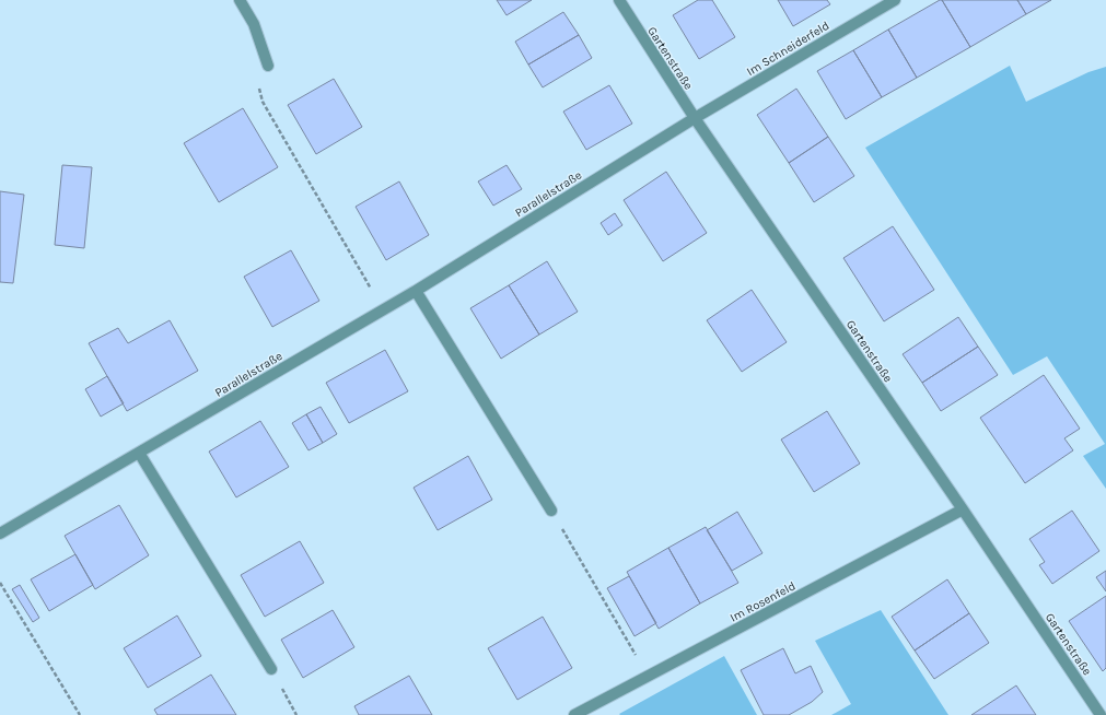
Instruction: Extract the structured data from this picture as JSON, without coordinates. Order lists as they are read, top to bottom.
{
  "streets": {
    "street": [
      "Im Schneiderfeld",
      "Gartenstraße",
      "Parallelstraße",
      "Im Rosenfeld"
    ]
  },
  "crossings": [
    ["Im Schneiderfeld", "Gartenstraße"],
    ["Im Schneiderfeld", "Parallelstraße"],
    ["Gartenstraße", "Parallelstraße"],
    ["Gartenstraße", "Im Rosenfeld"]
  ]
}
